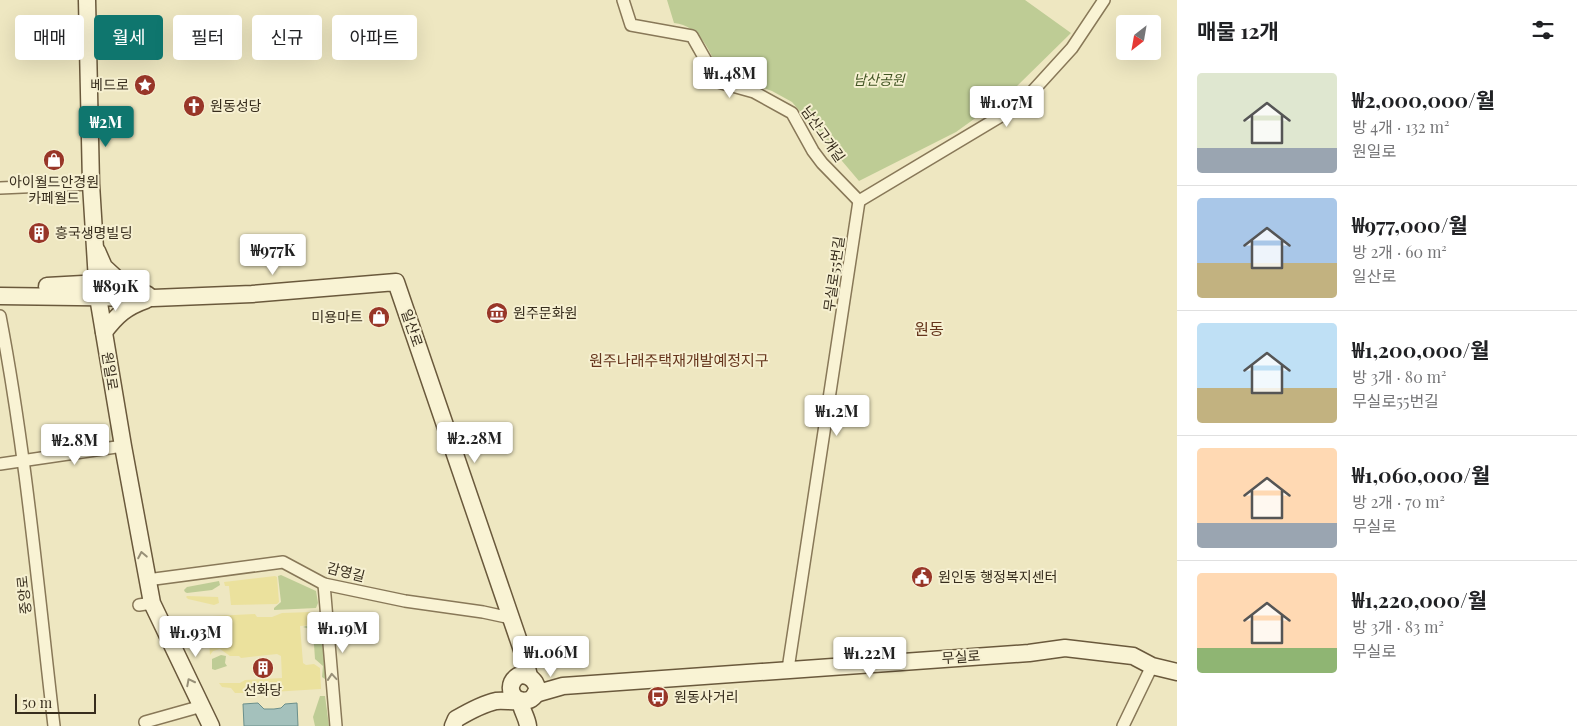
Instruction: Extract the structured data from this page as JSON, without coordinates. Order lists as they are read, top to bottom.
{
  "streets": {
    "street": [
      "남산고개길",
      "무실로55번길",
      "일산로",
      "원일로",
      "감영길",
      "중앙로",
      "무실로"
    ]
  },
  "crossings": [
    ["남산고개길", "무실로55번길"],
    ["무실로55번길", "무실로"],
    ["일산로", "원일로"],
    ["일산로", "감영길"],
    ["원일로", "감영길"]
  ],
  "one_way": ["원일로"],
  "districts": ["원동", "원주나래주택재개발예정지구"],
  "parks": ["남산공원"],
  "places": {
    "place": ["베드로"],
    "church": ["원동성당"],
    "shop": ["아이월드안경원 카페월드", "미용마트"],
    "building": ["흥국생명빌딩", "선화당"],
    "museum": ["원주문화원"],
    "public building": ["원인동 행정복지센터"],
    "bus stop": ["원동사거리"]
  },
  "scale_bar": "50 m",
  "north": "bottom left",
  "page": {
    "heading": "매물 12개",
    "chip": [
      "매매",
      "월세",
      "필터",
      "신규",
      "아파트"
    ],
    "price": [
      "₩1.48M",
      "₩1.07M",
      "₩2M",
      "₩977K",
      "₩891K",
      "₩1.2M",
      "₩2.28M",
      "₩2.8M",
      "₩1.19M",
      "₩1.93M",
      "₩1.06M",
      "₩1.22M"
    ],
    "list": [
      {
        "name": "₩2,000,000/월",
        "note": "방 4개 · 132 m² · 원일로"
      },
      {
        "name": "₩977,000/월",
        "note": "방 2개 · 60 m² · 일산로"
      },
      {
        "name": "₩1,200,000/월",
        "note": "방 3개 · 80 m² · 무실로55번길"
      },
      {
        "name": "₩1,060,000/월",
        "note": "방 2개 · 70 m² · 무실로"
      },
      {
        "name": "₩1,220,000/월",
        "note": "방 3개 · 83 m² · 무실로"
      }
    ],
    "scale": "50 m"
  }
}
